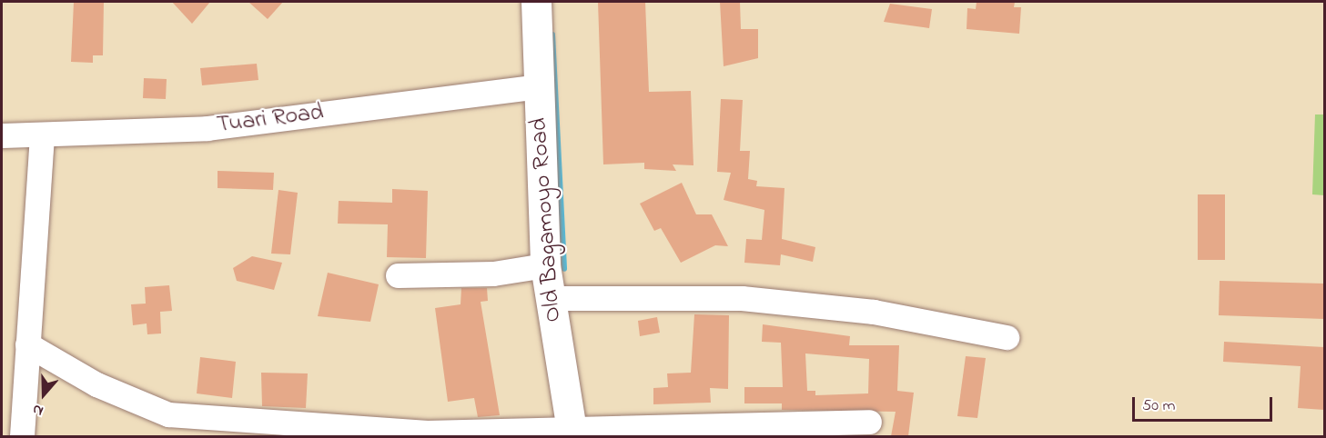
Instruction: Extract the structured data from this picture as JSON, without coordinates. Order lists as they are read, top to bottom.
{
  "streets": {
    "main road": ["Old Bagamoyo Road"],
    "street": ["Tuari Road"]
  },
  "crossings": [
    ["Tuari Road", "Old Bagamoyo Road"]
  ],
  "scale_bar": "50 m",
  "north": "bottom"
}
